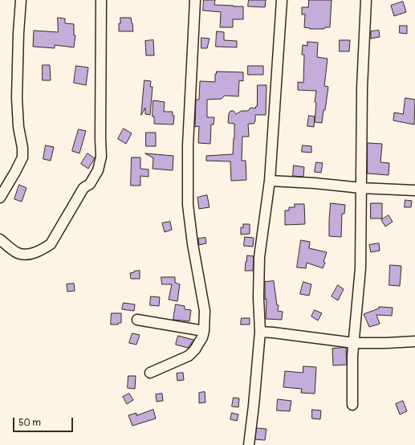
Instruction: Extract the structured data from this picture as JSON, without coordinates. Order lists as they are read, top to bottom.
{
  "scale_bar": "50 m"
}
